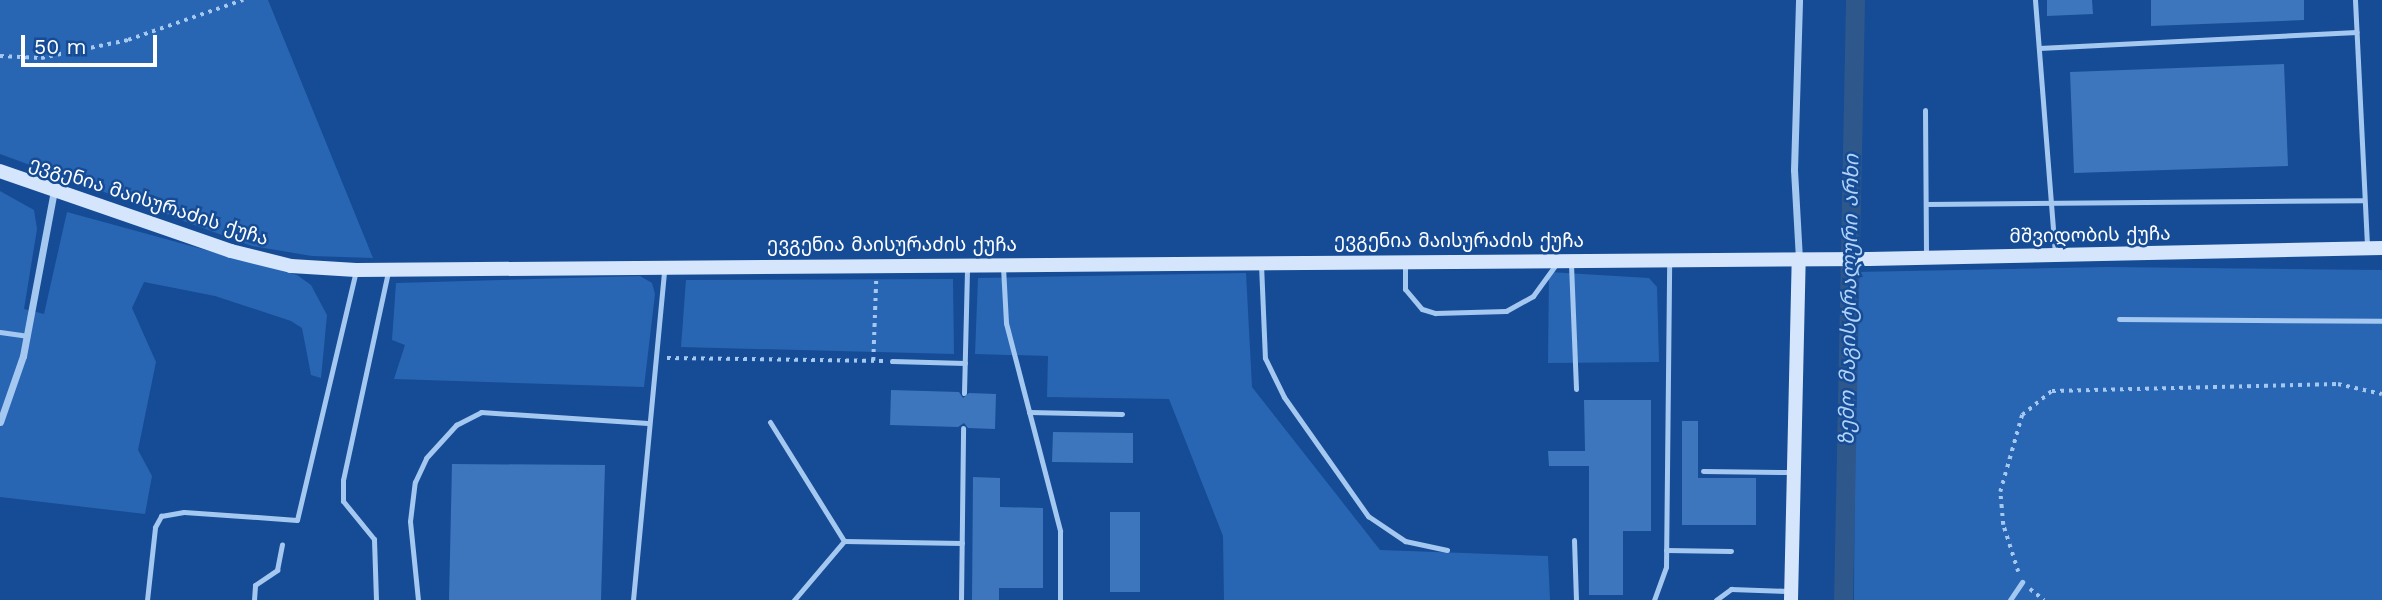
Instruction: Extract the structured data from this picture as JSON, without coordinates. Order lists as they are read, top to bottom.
{
  "streets": {
    "street": ["ევგენია მაისურაძის ქუჩა", "მშვიდობის ქუჩა"]
  },
  "crossings": [
    ["ევგენია მაისურაძის ქუჩა", "მშვიდობის ქუჩა"]
  ],
  "water": ["ზემო მაგისტრალური არხი"],
  "scale_bar": "50 m"
}
